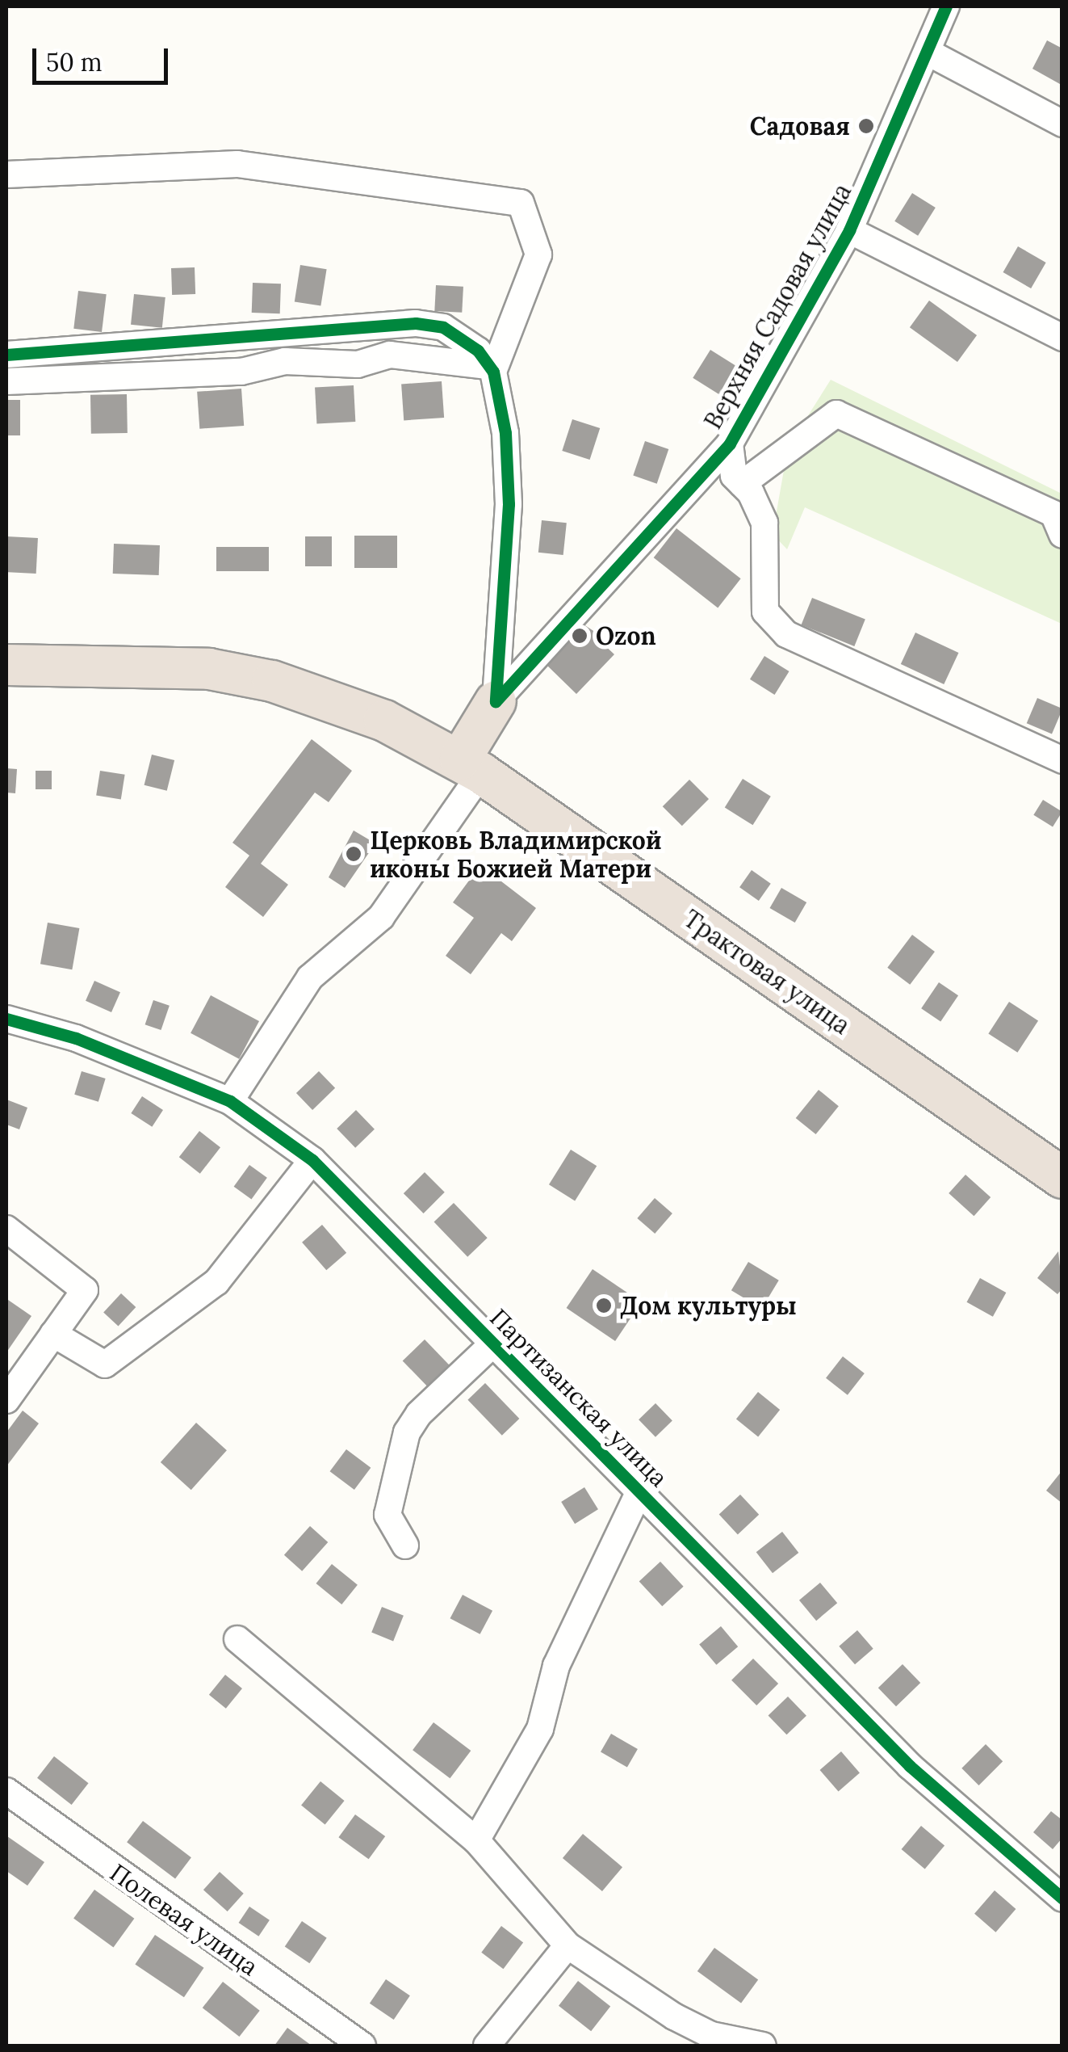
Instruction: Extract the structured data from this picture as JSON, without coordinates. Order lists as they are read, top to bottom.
{
  "streets": {
    "highway": ["Трактовая улица"],
    "street": ["Верхняя Садовая улица", "Партизанская улица", "Полевая улица"]
  },
  "places": [
    "Садовая",
    "Ozon",
    "Церковь Владимирской иконы Божией Матери",
    "Дом культуры"
  ],
  "scale_bar": "50 m"
}
